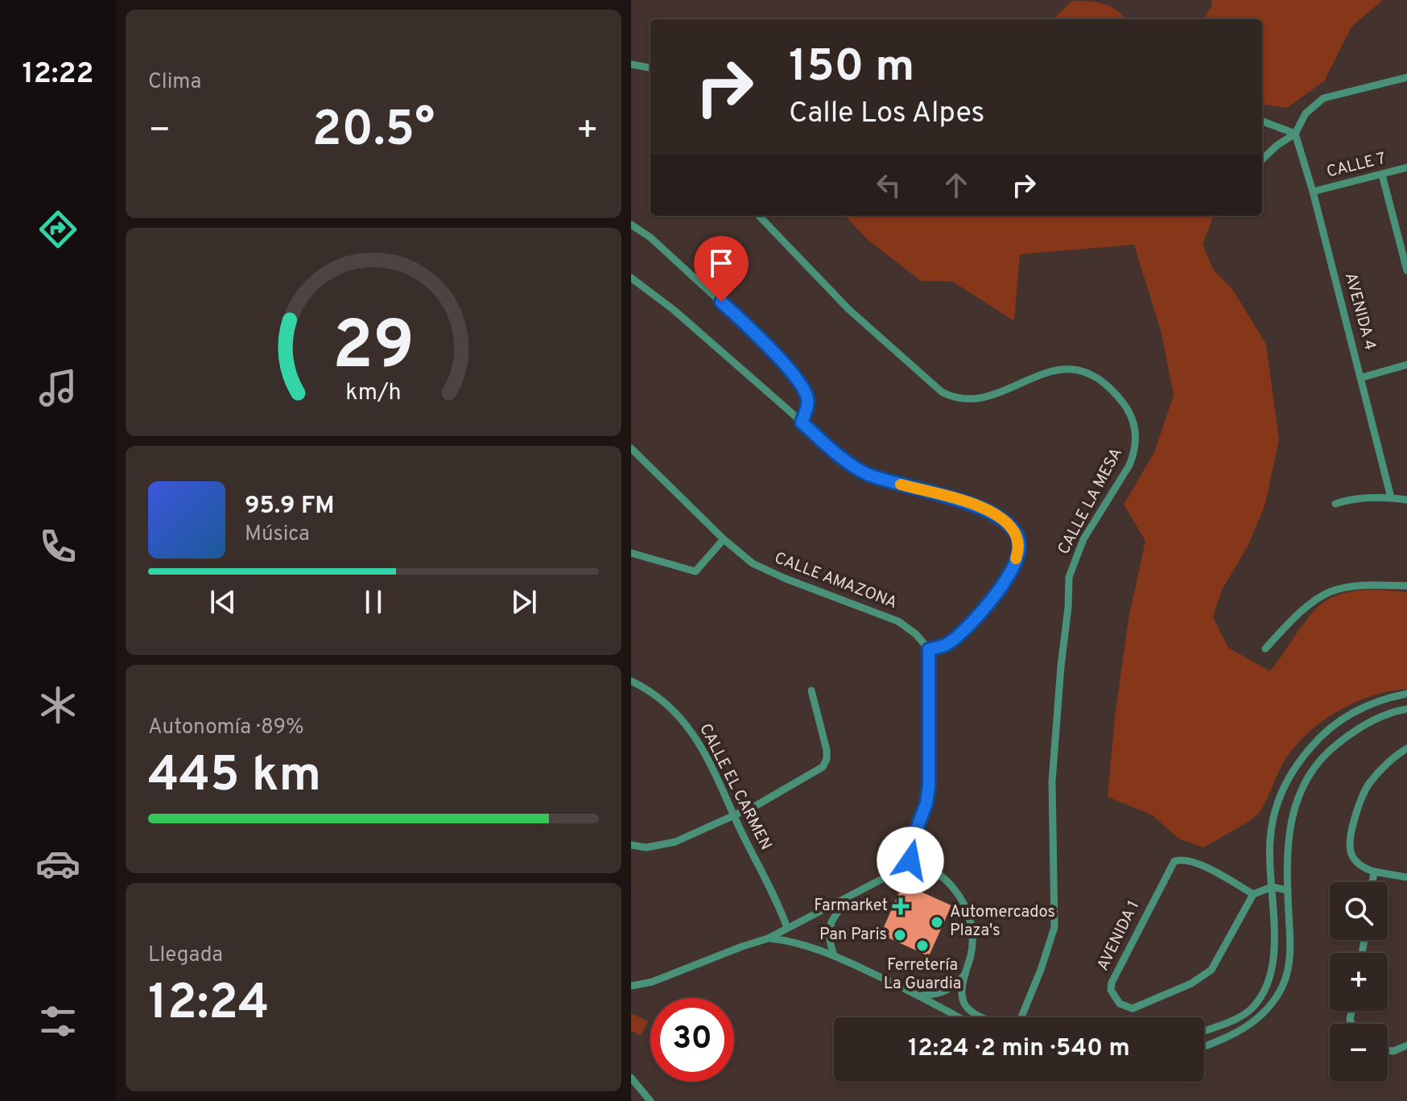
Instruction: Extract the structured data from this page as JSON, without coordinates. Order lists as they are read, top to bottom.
{
  "streets": {
    "street": [
      "CALLE 7",
      "AVENIDA 4",
      "CALLE LA MESA",
      "CALLE AMAZONA",
      "CALLE EL CARMEN",
      "AVENIDA 1"
    ]
  },
  "crossings": [
    ["CALLE 7", "AVENIDA 4"]
  ],
  "places": {
    "health": ["Farmarket"],
    "other": ["Automercados Plaza's", "Pan Paris", "Ferretería La Guardia"]
  },
  "page": {
    "tabs": "12:22",
    "tile": [
      "Clima",
      ["Autonomía · 89%", "445 km"],
      ["Llegada", "12:24"]
    ],
    "turn": ["150 m", "Calle Los Alpes"],
    "heat": ["−", "20.5°", "+"],
    "song": ["95.9 FM", "Música"],
    "map_buttons": ["+", "−"],
    "limit": "30",
    "trip": "12:24 · 2 min · 540 m",
    "gauge": ["29", "km/h"]
  }
}
